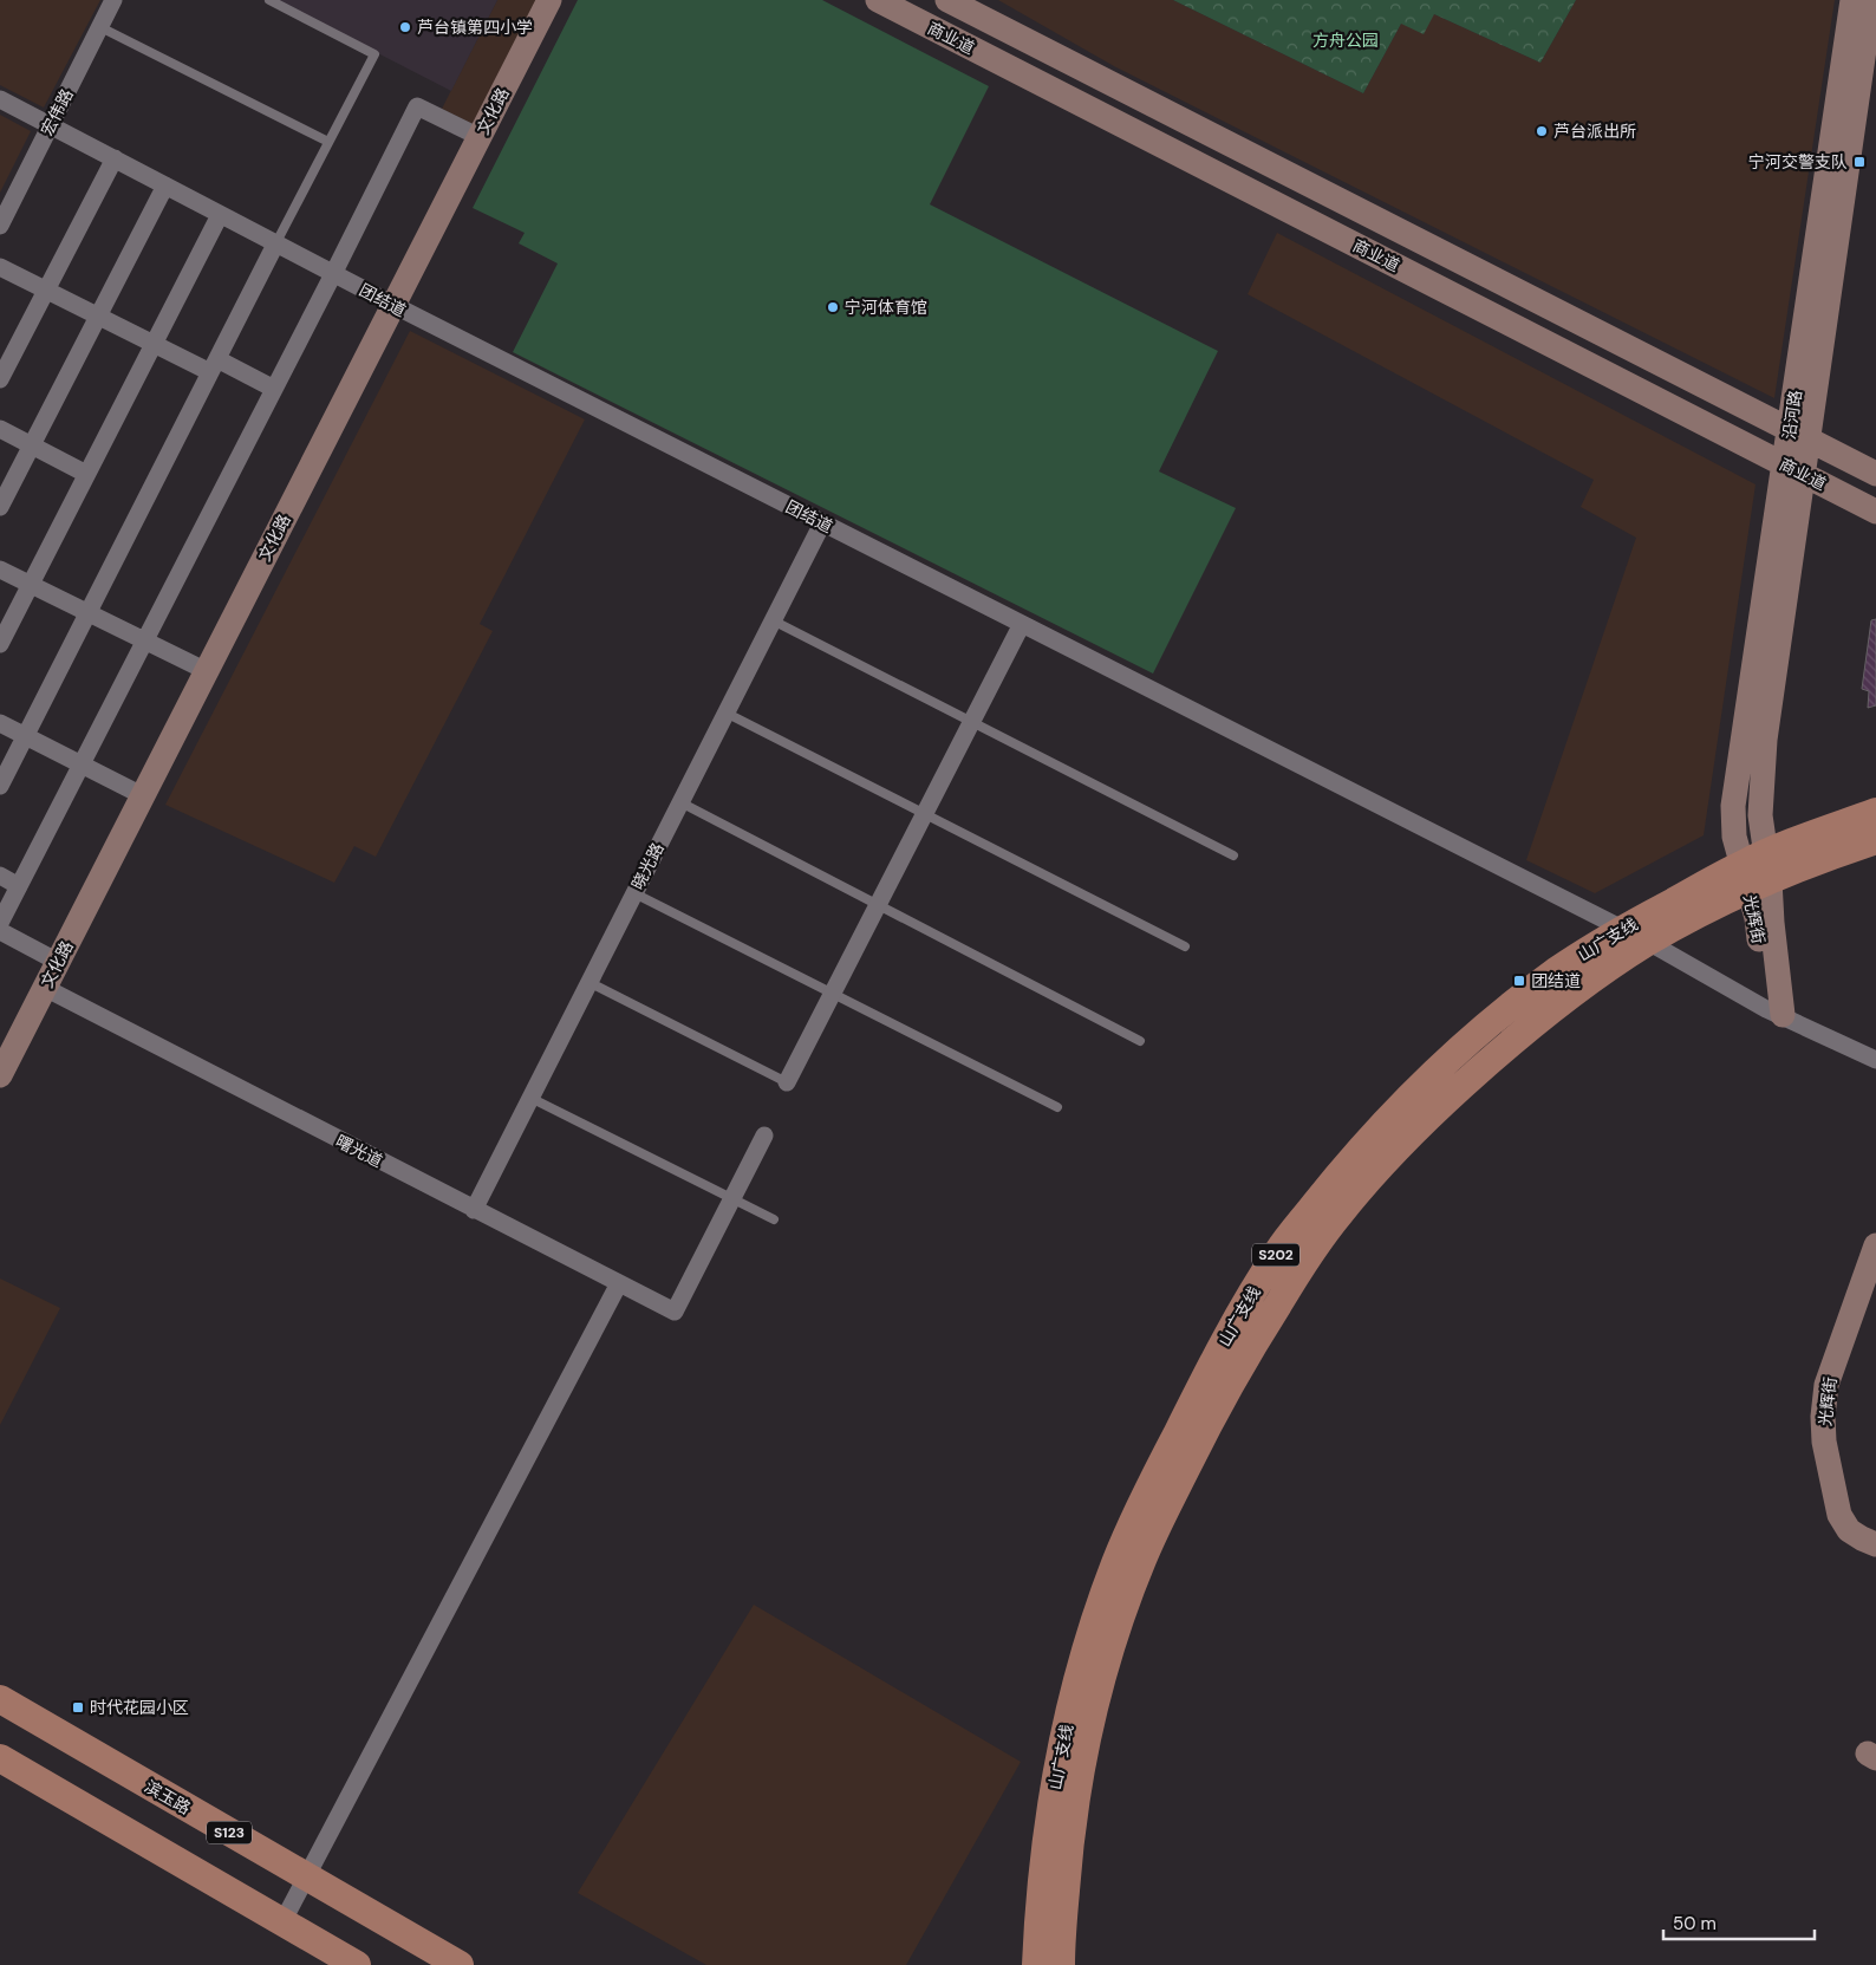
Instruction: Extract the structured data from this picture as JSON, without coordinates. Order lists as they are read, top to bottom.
{
  "streets": {
    "main road": [
      "商业道",
      "文化路",
      "沿河路",
      "光辉街",
      "山广支线",
      "S202",
      "滨玉路",
      "S123"
    ],
    "street": [
      "宏伟路",
      "团结道",
      "晓光路",
      "曙光道"
    ]
  },
  "crossings": [
    ["商业道", "沿河路"],
    ["文化路", "团结道"],
    ["文化路", "曙光道"],
    ["宏伟路", "团结道"],
    ["团结道", "晓光路"],
    ["团结道", "光辉街"],
    ["团结道", "山广支线"],
    ["沿河路", "光辉街"],
    ["沿河路", "山广支线"],
    ["晓光路", "曙光道"],
    ["光辉街", "山广支线"]
  ],
  "parks": ["方舟公园"],
  "places": {
    "other": ["芦台镇第四小学", "芦台派出所", "宁河体育馆"],
    "transit": ["宁河交警支队", "团结道", "时代花园小区"]
  },
  "scale_bar": "50 m"
}
